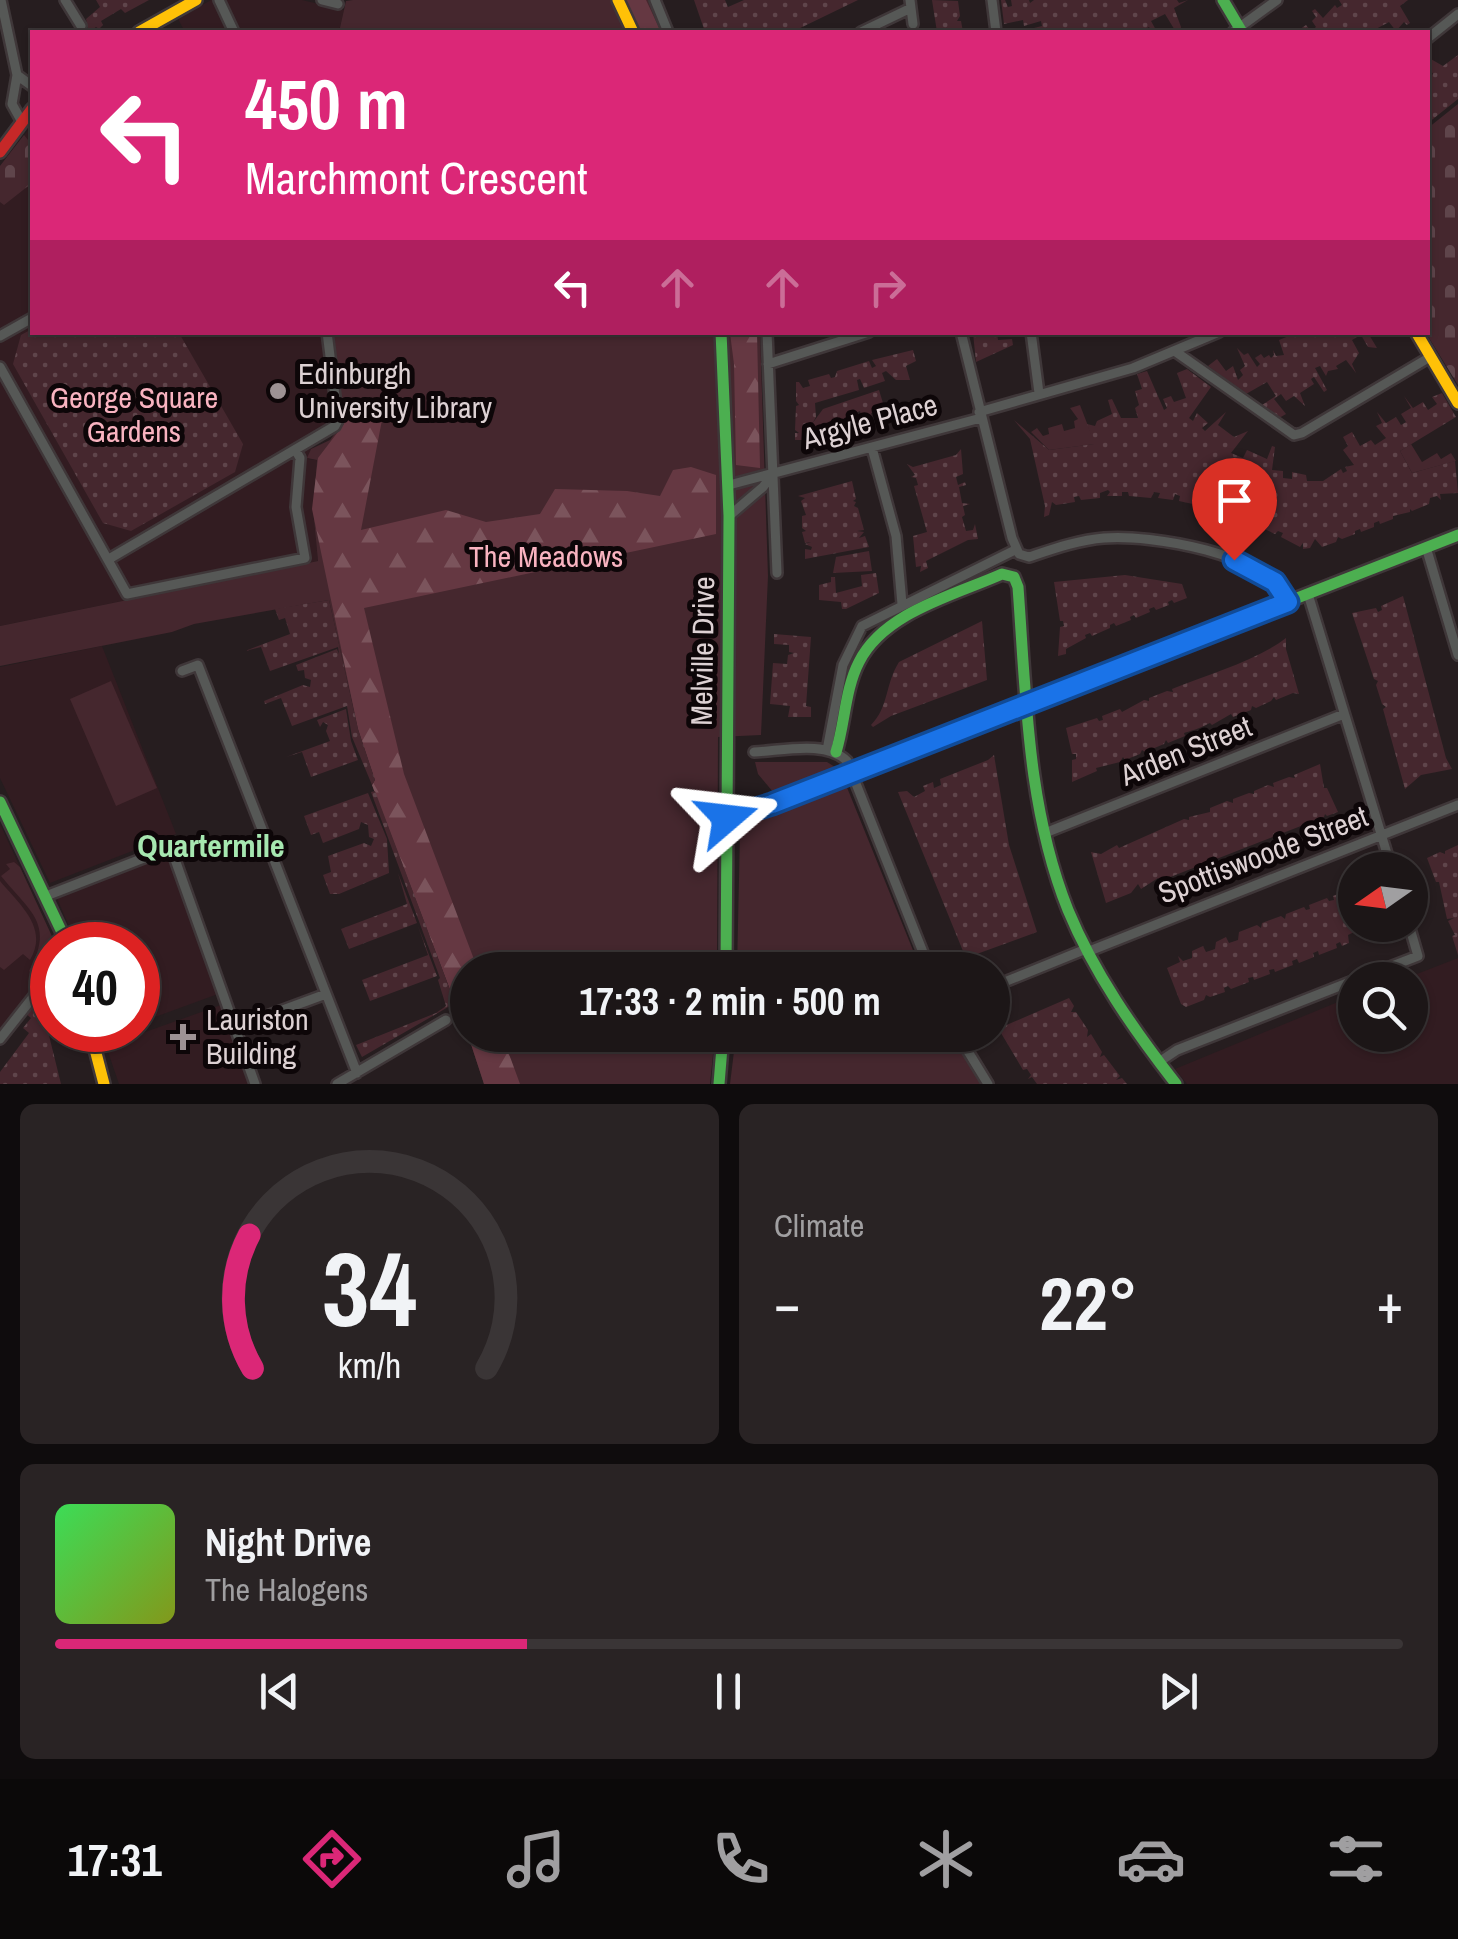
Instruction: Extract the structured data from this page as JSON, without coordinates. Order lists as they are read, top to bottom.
{
  "streets": {
    "street": [
      "Argyle Place",
      "Melville Drive",
      "Arden Street",
      "Spottiswoode Street"
    ]
  },
  "crossings": [
    ["Argyle Place", "Melville Drive"]
  ],
  "districts": ["Quartermile"],
  "parks": ["George Square Gardens", "The Meadows"],
  "places": {
    "other": ["Edinburgh University Library"],
    "health": ["Lauriston Building"]
  },
  "north": "left",
  "page": {
    "turn": ["450 m", "Marchmont Crescent"],
    "limit": "40",
    "trip": "17:33 · 2 min · 500 m",
    "tile": "Climate",
    "heat": ["−", "22°", "+"],
    "song": ["Night Drive", "The Halogens"],
    "tabs": "17:31",
    "gauge": ["34", "km/h"]
  }
}
